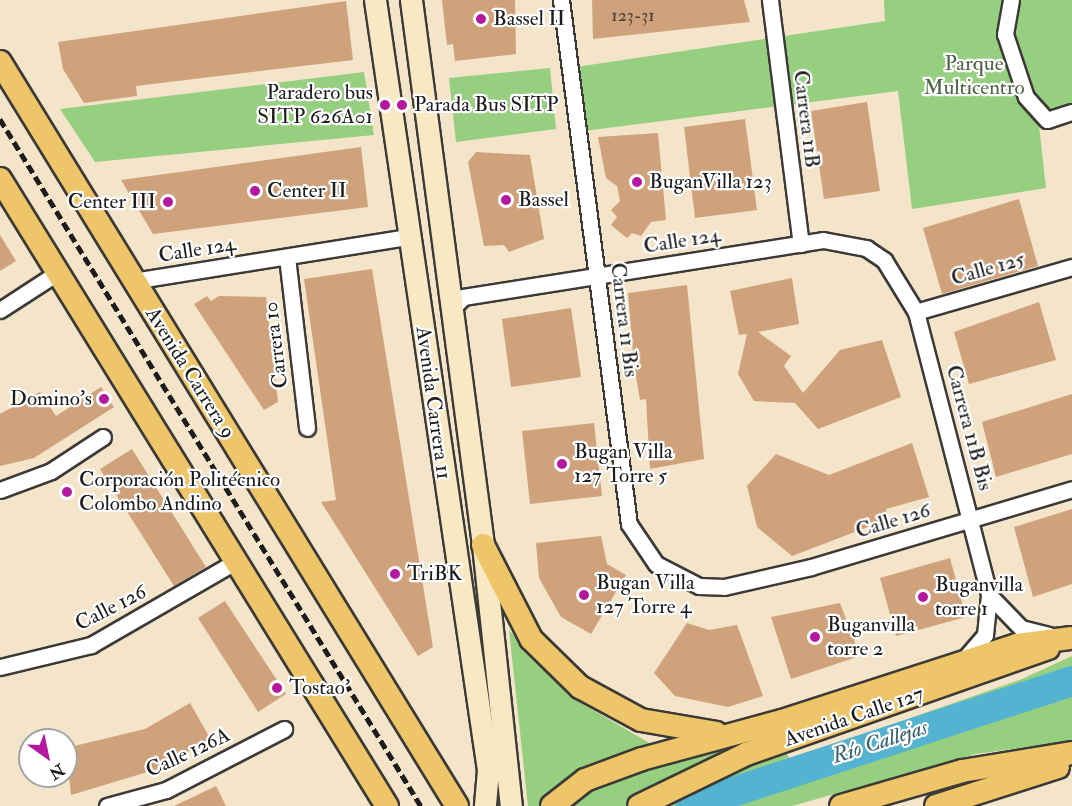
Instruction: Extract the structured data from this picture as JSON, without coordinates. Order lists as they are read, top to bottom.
{
  "streets": {
    "main road": ["Avenida Carrera 9", "Avenida Carrera 11", "Avenida Calle 127"],
    "street": [
      "Carrera 11B",
      "Calle 124",
      "Calle 125",
      "Carrera 11 Bis",
      "Carrera 10",
      "Carrera 11B Bis",
      "Calle 126",
      "Calle 126A"
    ]
  },
  "crossings": [
    ["Carrera 11B", "Calle 124"],
    ["Calle 124", "Carrera 11 Bis"],
    ["Calle 124", "Carrera 10"],
    ["Calle 124", "Avenida Carrera 9"],
    ["Calle 124", "Avenida Carrera 11"],
    ["Calle 124", "Carrera 11B Bis"],
    ["Calle 125", "Carrera 11B Bis"],
    ["Carrera 11 Bis", "Calle 126"],
    ["Carrera 11B Bis", "Calle 126"]
  ],
  "water": ["Río Callejas"],
  "parks": ["Parque Multicentro"],
  "places": [
    "Bassel II",
    "Paradero bus SITP 626A01",
    "Parada Bus SITP",
    "BuganVilla 123",
    "Center II",
    "Bassel",
    "Center III",
    "Domino's",
    "Bugan Villa 127 Torre 5",
    "Corporación Politécnico Colombo Andino",
    "TriBK",
    "Bugan Villa 127 Torre 4",
    "Buganvilla torre 1",
    "Buganvilla torre 2",
    "Tostao’"
  ],
  "house_numbers": ["123-31"],
  "north": "bottom right"
}
